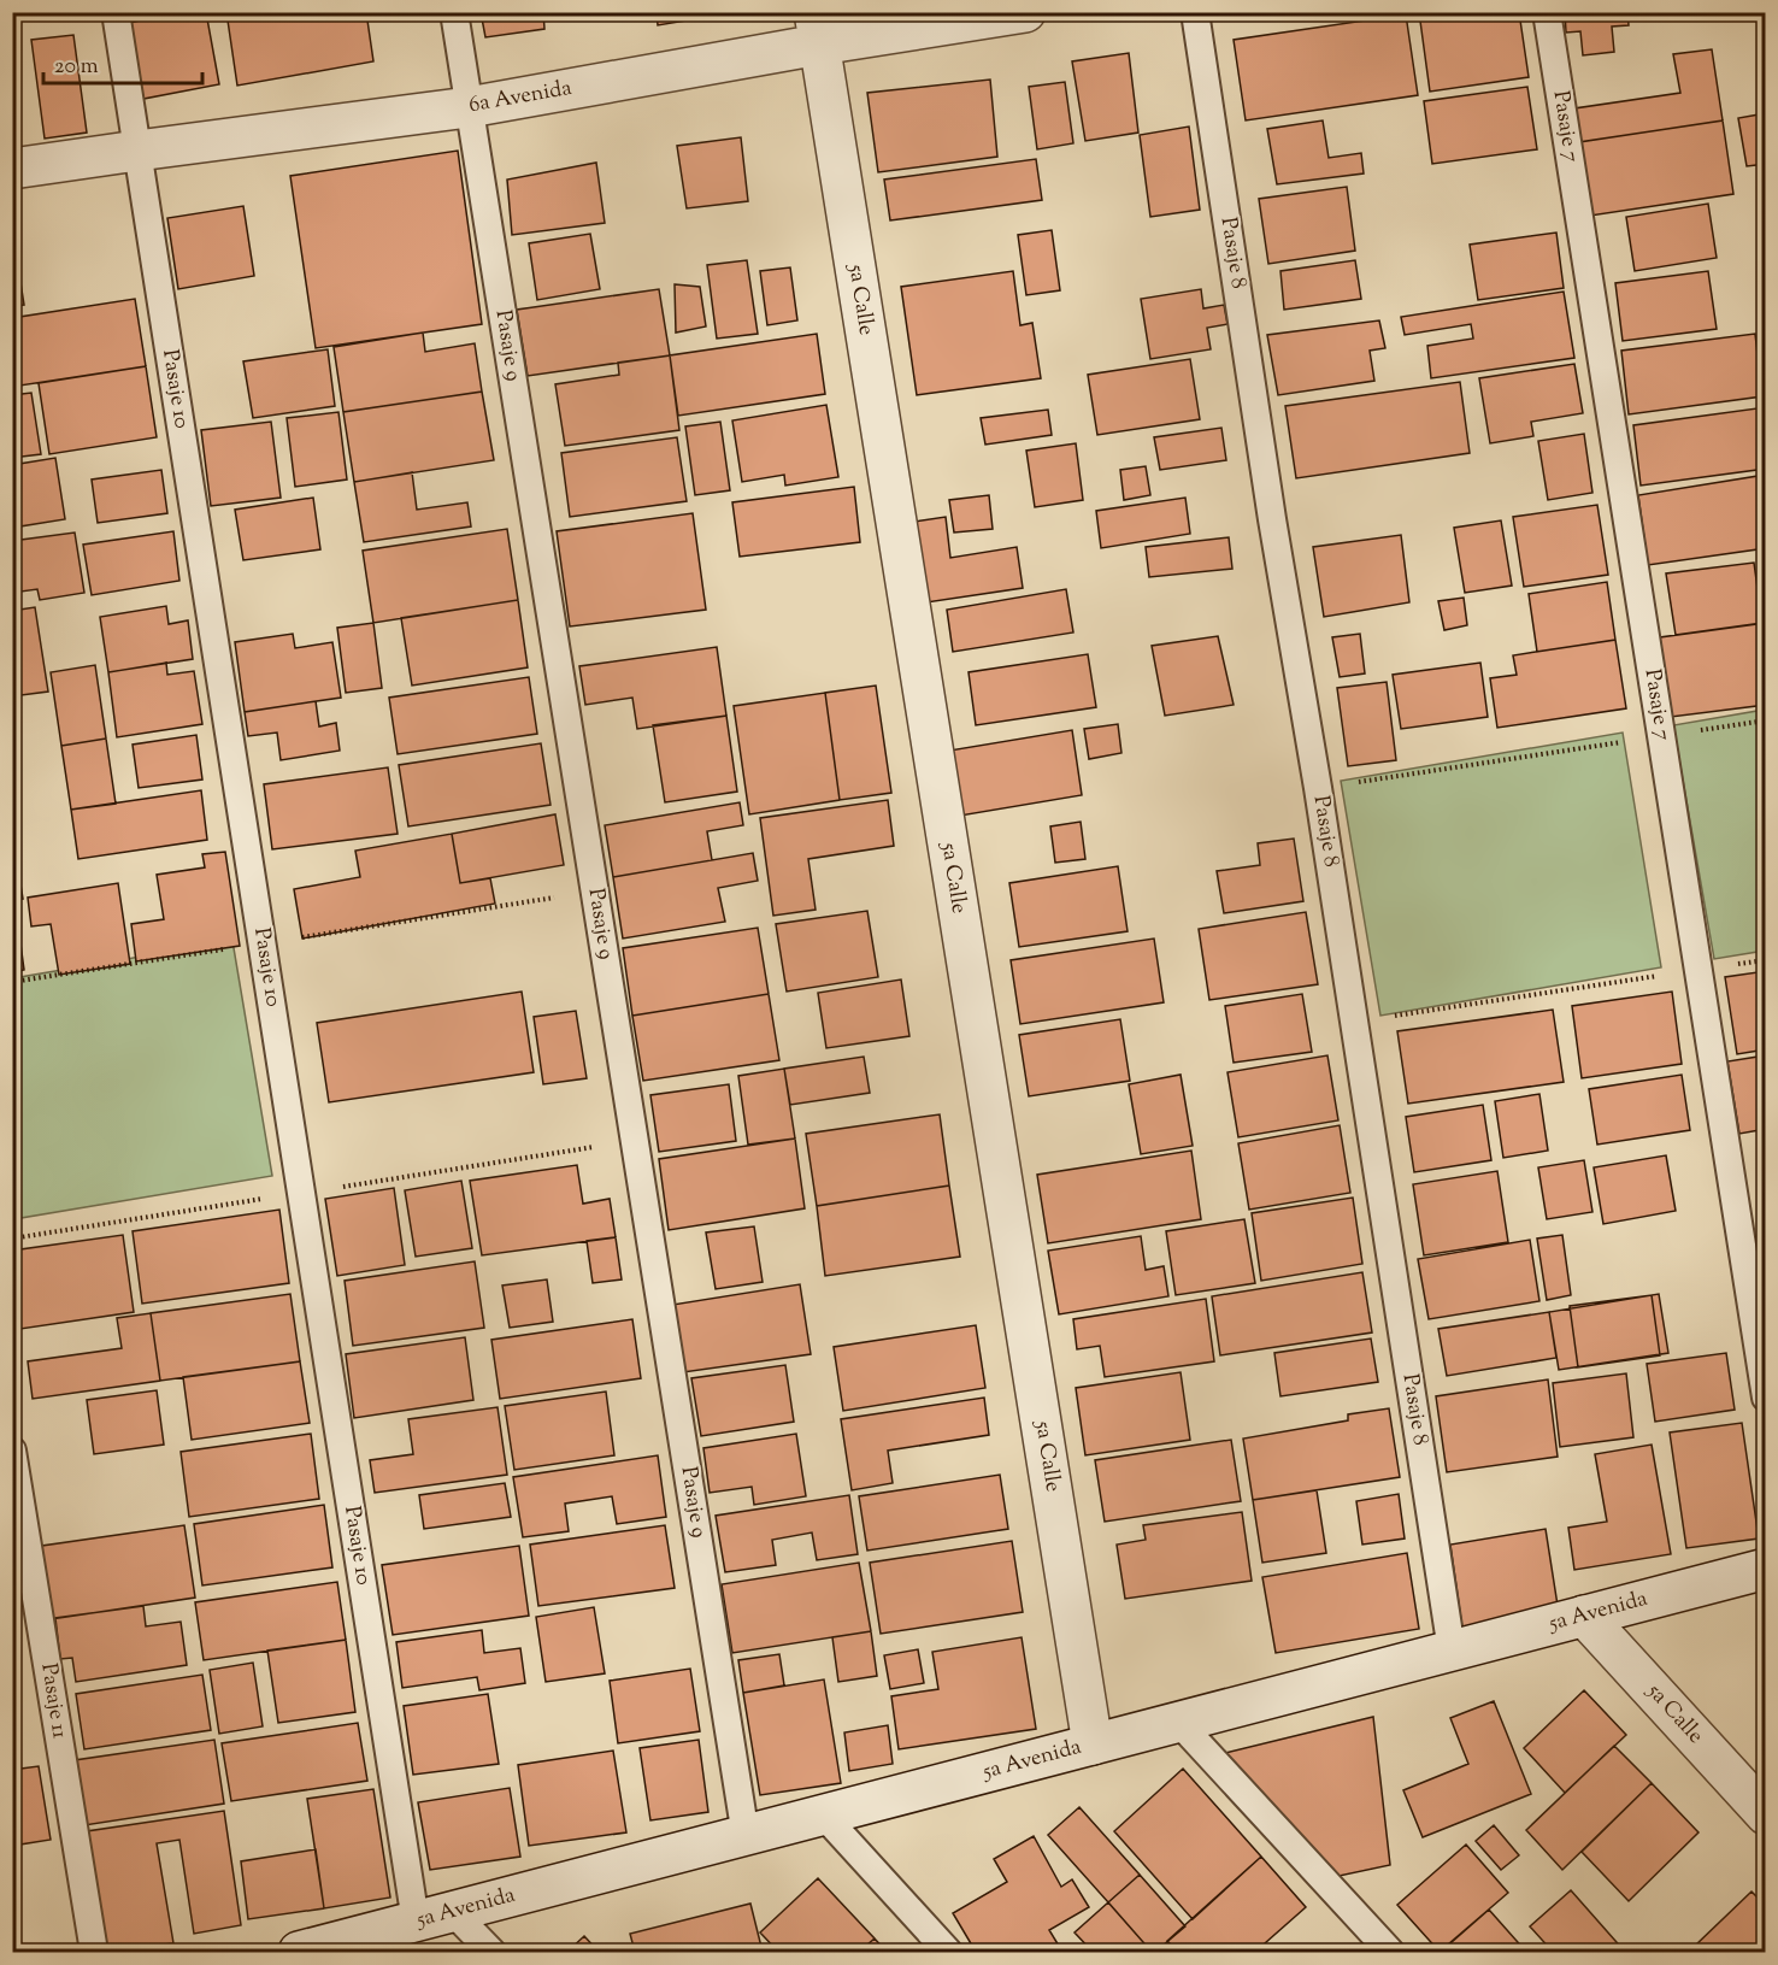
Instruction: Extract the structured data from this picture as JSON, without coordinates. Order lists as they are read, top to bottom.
{
  "streets": {
    "street": ["6a Avenida", "5a Calle", "5a Avenida"],
    "lane": [
      "Pasaje 7",
      "Pasaje 8",
      "Pasaje 9",
      "Pasaje 10",
      "Pasaje 11"
    ]
  },
  "crossings": [
    ["6a Avenida", "5a Calle"],
    ["6a Avenida", "Pasaje 9"],
    ["6a Avenida", "Pasaje 10"],
    ["Pasaje 8", "5a Avenida"],
    ["5a Calle", "5a Avenida"],
    ["Pasaje 9", "5a Avenida"],
    ["Pasaje 10", "5a Avenida"]
  ],
  "scale_bar": "20 m"
}
